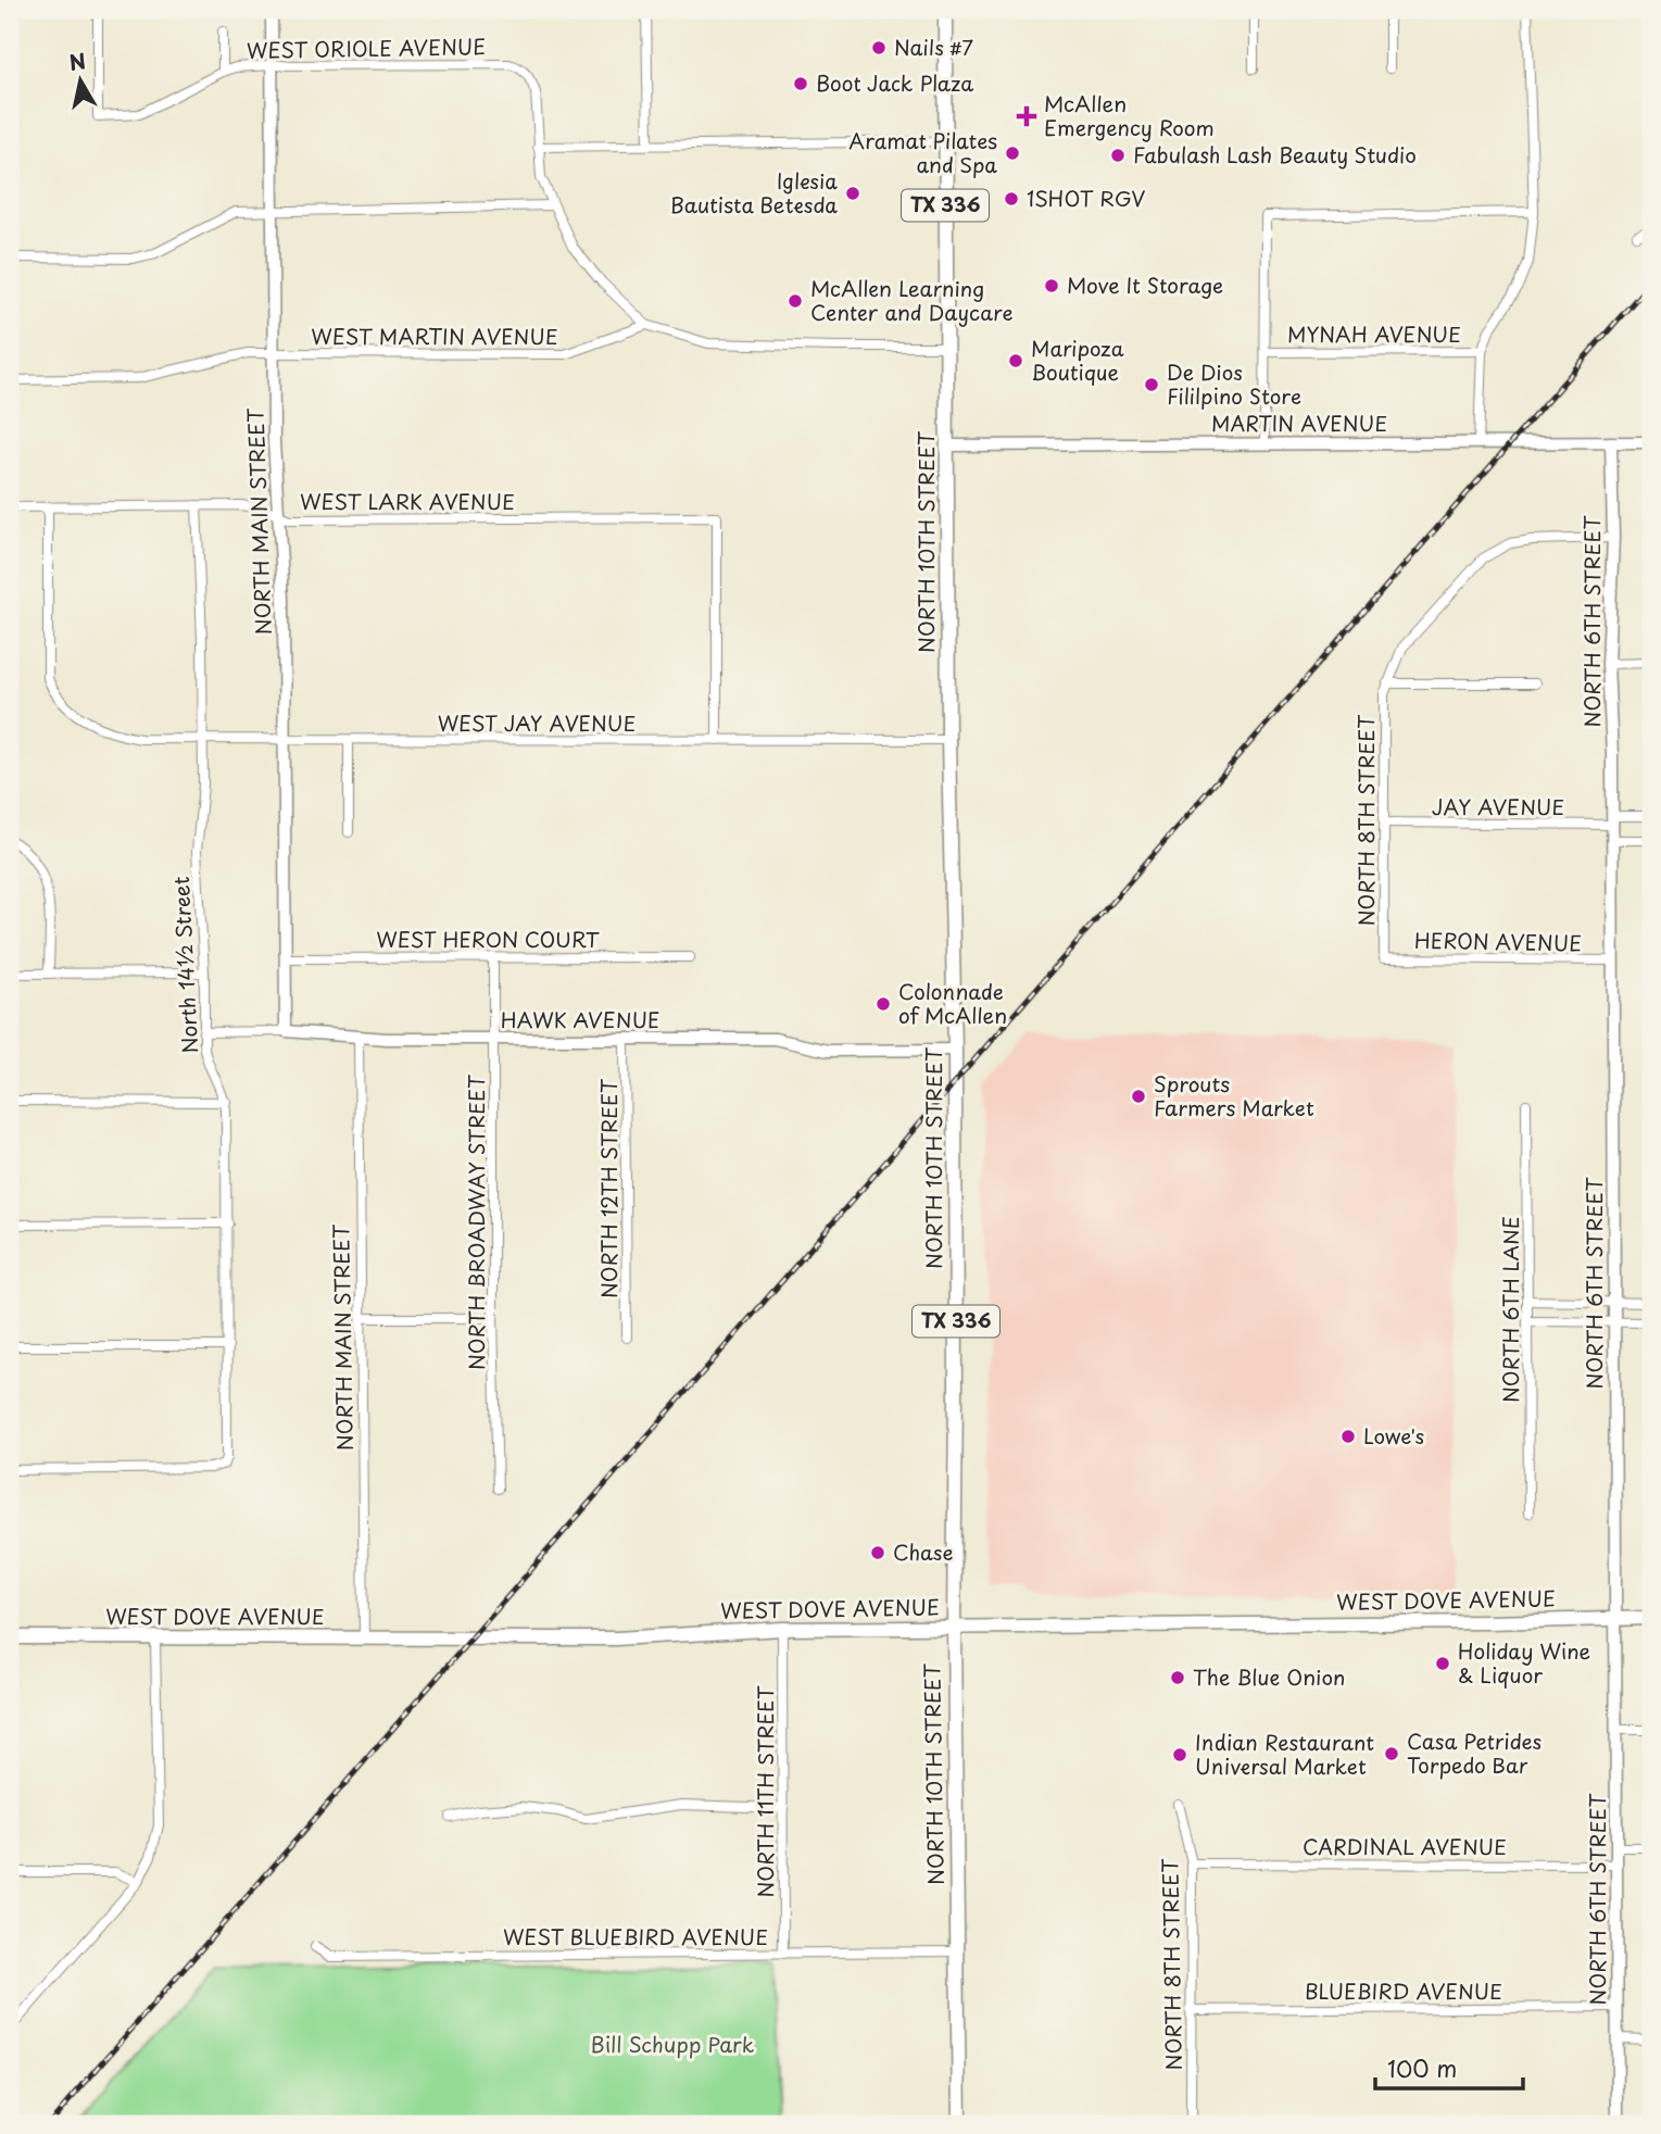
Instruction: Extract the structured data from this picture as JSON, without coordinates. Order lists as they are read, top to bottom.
{
  "streets": {
    "main road": ["TX 336", "NORTH 10TH STREET", "WEST DOVE AVENUE"],
    "street": [
      "WEST ORIOLE AVENUE",
      "MYNAH AVENUE",
      "WEST MARTIN AVENUE",
      "MARTIN AVENUE",
      "WEST LARK AVENUE",
      "NORTH MAIN STREET",
      "NORTH 6TH STREET",
      "WEST JAY AVENUE",
      "JAY AVENUE",
      "NORTH 8TH STREET",
      "WEST HERON COURT",
      "HERON AVENUE",
      "North 14½ Street",
      "HAWK AVENUE",
      "NORTH 12TH STREET",
      "NORTH BROADWAY STREET",
      "NORTH 6TH LANE",
      "NORTH 11TH STREET",
      "CARDINAL AVENUE",
      "WEST BLUEBIRD AVENUE",
      "BLUEBIRD AVENUE"
    ]
  },
  "crossings": [
    ["WEST ORIOLE AVENUE", "NORTH MAIN STREET"],
    ["WEST MARTIN AVENUE", "NORTH MAIN STREET"],
    ["MARTIN AVENUE", "NORTH 10TH STREET"],
    ["MARTIN AVENUE", "NORTH 6TH STREET"],
    ["WEST LARK AVENUE", "NORTH MAIN STREET"],
    ["WEST LARK AVENUE", "WEST JAY AVENUE"],
    ["WEST LARK AVENUE", "North 14½ Street"],
    ["NORTH MAIN STREET", "WEST JAY AVENUE"],
    ["NORTH MAIN STREET", "WEST HERON COURT"],
    ["NORTH MAIN STREET", "HAWK AVENUE"],
    ["NORTH MAIN STREET", "WEST DOVE AVENUE"],
    ["NORTH 10TH STREET", "WEST JAY AVENUE"],
    ["NORTH 10TH STREET", "HAWK AVENUE"],
    ["NORTH 10TH STREET", "WEST DOVE AVENUE"],
    ["NORTH 10TH STREET", "WEST BLUEBIRD AVENUE"],
    ["NORTH 6TH STREET", "JAY AVENUE"],
    ["NORTH 6TH STREET", "NORTH 8TH STREET"],
    ["NORTH 6TH STREET", "HERON AVENUE"],
    ["NORTH 6TH STREET", "WEST DOVE AVENUE"],
    ["NORTH 6TH STREET", "CARDINAL AVENUE"],
    ["NORTH 6TH STREET", "BLUEBIRD AVENUE"],
    ["WEST JAY AVENUE", "North 14½ Street"],
    ["JAY AVENUE", "NORTH 8TH STREET"],
    ["NORTH 8TH STREET", "HERON AVENUE"],
    ["NORTH 8TH STREET", "CARDINAL AVENUE"],
    ["NORTH 8TH STREET", "BLUEBIRD AVENUE"],
    ["WEST HERON COURT", "NORTH BROADWAY STREET"],
    ["North 14½ Street", "HAWK AVENUE"],
    ["HAWK AVENUE", "NORTH 12TH STREET"],
    ["HAWK AVENUE", "NORTH BROADWAY STREET"],
    ["WEST DOVE AVENUE", "NORTH 11TH STREET"],
    ["NORTH 11TH STREET", "WEST BLUEBIRD AVENUE"]
  ],
  "parks": ["Bill Schupp Park"],
  "places": {
    "other": [
      "Nails #7",
      "Boot Jack Plaza",
      "Aramat Pilates and Spa",
      "Fabulash Lash Beauty Studio",
      "Iglesia Bautista Betesda",
      "1SHOT RGV",
      "Move It Storage",
      "McAllen Learning Center and Daycare",
      "Maripoza Boutique",
      "De Dios Fililpino Store",
      "Colonnade of McAllen",
      "Sprouts Farmers Market",
      "Lowe's",
      "Chase",
      "Holiday Wine & Liquor",
      "The Blue Onion",
      "Casa Petrides Torpedo Bar",
      "Indian Restaurant Universal Market"
    ],
    "health": ["McAllen Emergency Room"]
  },
  "scale_bar": "100 m",
  "north": "top"
}
